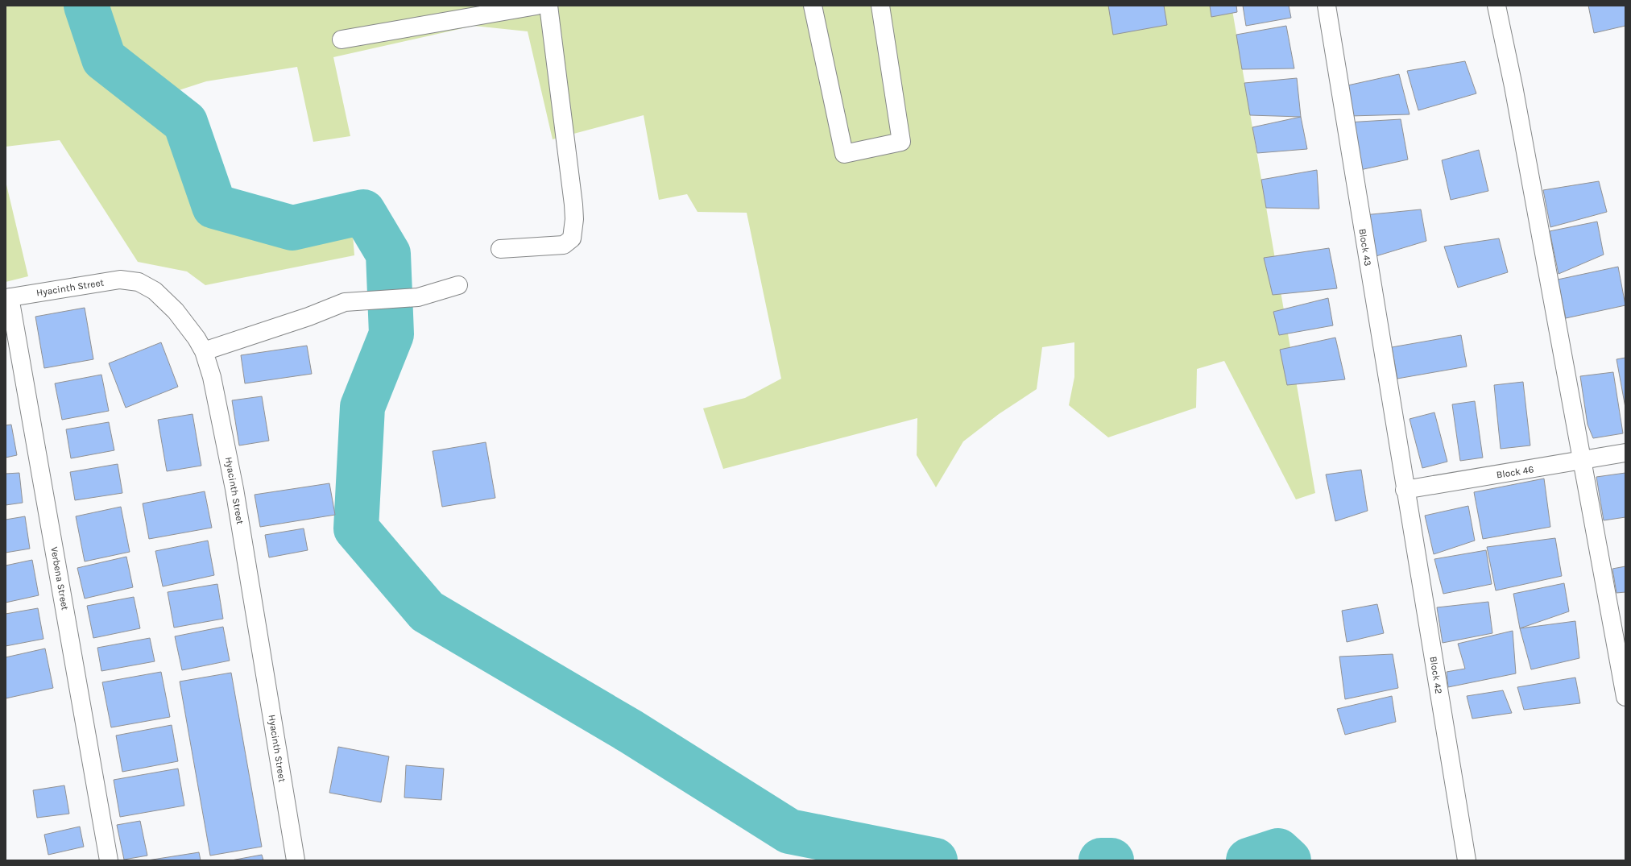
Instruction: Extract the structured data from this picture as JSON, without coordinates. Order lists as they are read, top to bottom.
{
  "streets": {
    "street": [
      "Block 43",
      "Hyacinth Street",
      "Block 46",
      "Verbena Street",
      "Block 42"
    ]
  },
  "crossings": [
    ["Block 43", "Block 46"],
    ["Block 43", "Block 42"],
    ["Hyacinth Street", "Verbena Street"],
    ["Block 46", "Block 42"]
  ]
}
